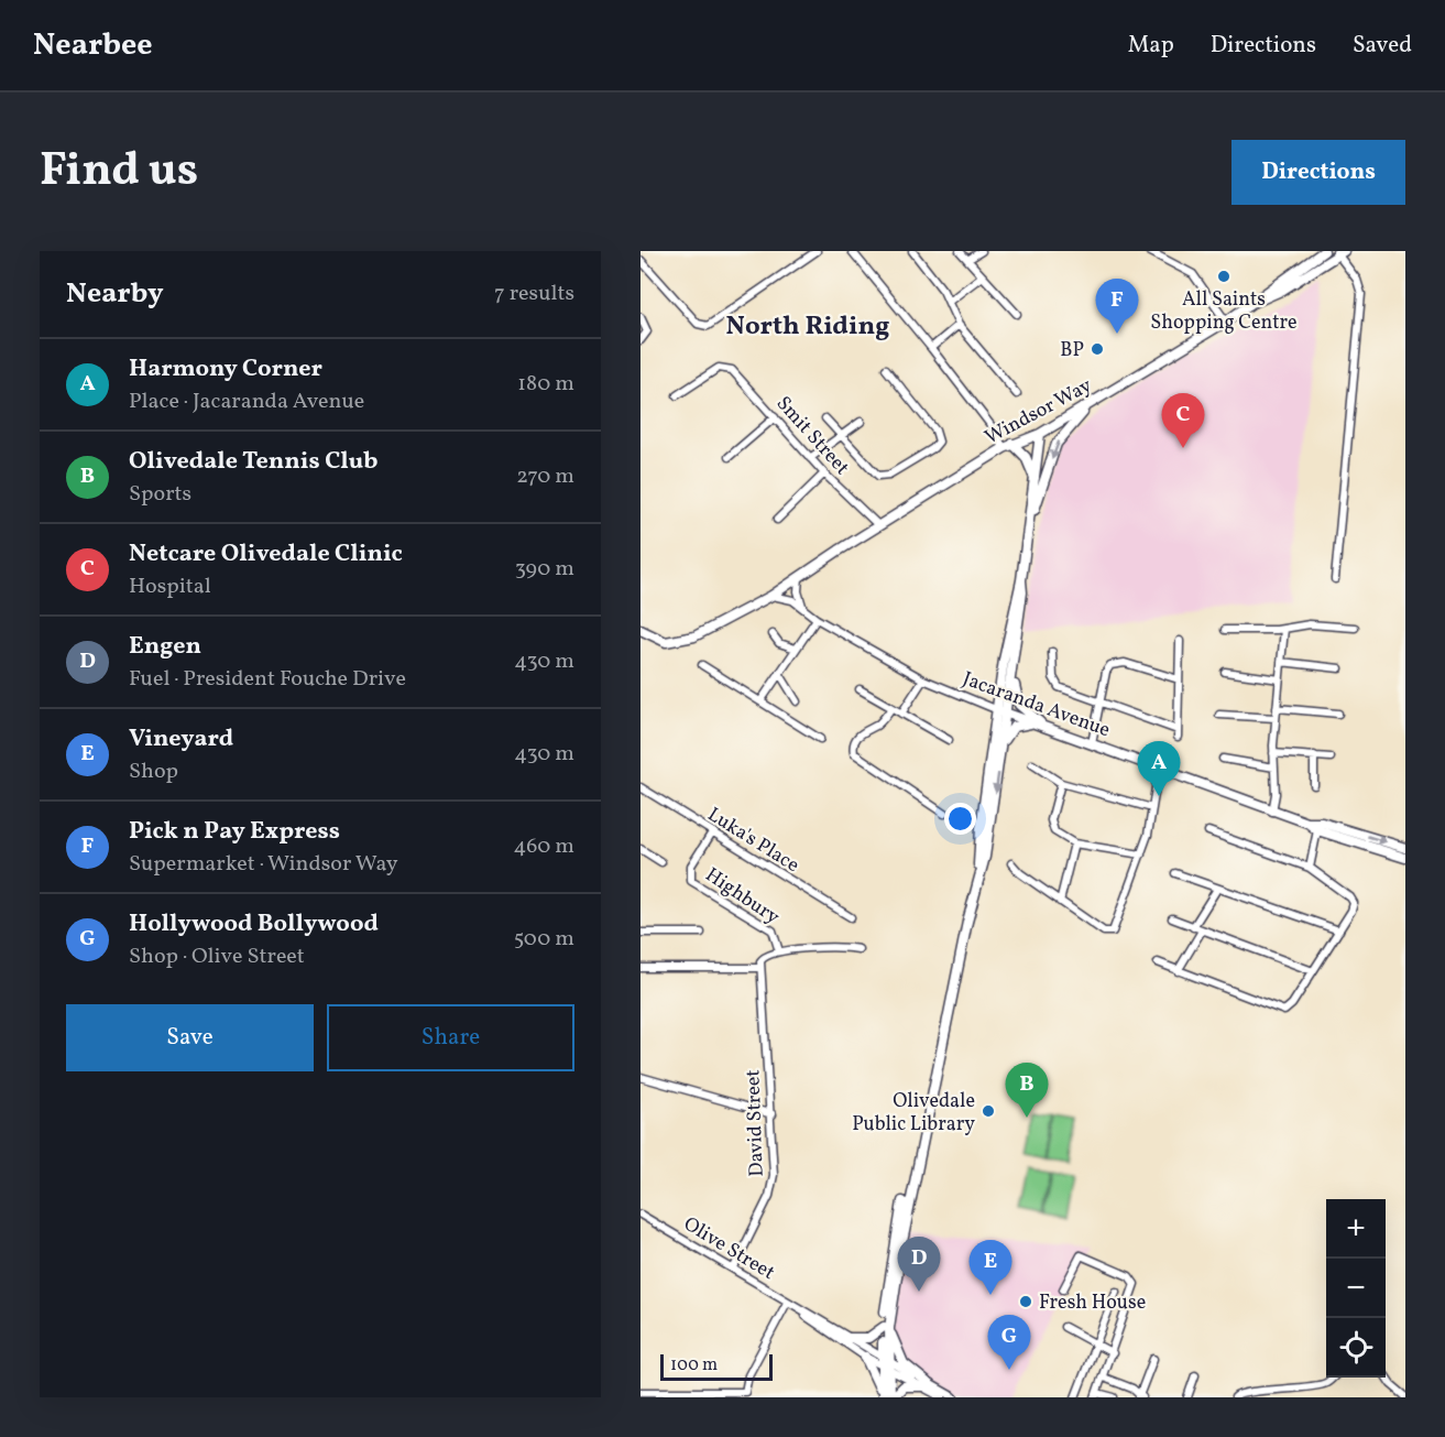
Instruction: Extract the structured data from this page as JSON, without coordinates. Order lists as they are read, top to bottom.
{
  "streets": {
    "street": [
      "Windsor Way",
      "Smit Street",
      "Jacaranda Avenue",
      "Luka's Place",
      "Highbury",
      "David Street",
      "Olive Street"
    ]
  },
  "crossings": [
    ["Windsor Way", "Smit Street"],
    ["Windsor Way", "Jacaranda Avenue"],
    ["Luka's Place", "Highbury"],
    ["David Street", "Olive Street"]
  ],
  "districts": ["North Riding"],
  "places": [
    "All Saints Shopping Centre",
    "BP",
    "Olivedale Public Library",
    "Fresh House"
  ],
  "scale_bar": "100 m",
  "page": {
    "header": "Nearbee",
    "nav": ["Map", "Directions", "Saved"],
    "title": "Find us",
    "buttons": [
      "Directions",
      ["Save", "Share"]
    ],
    "heading": ["Nearby", "7 results"],
    "pins": [
      "F",
      "C",
      "A",
      "B",
      "D",
      "E",
      "G"
    ],
    "list": [
      {
        "mark": "A",
        "name": "Harmony Corner",
        "note": "Place · Jacaranda Avenue",
        "value": "180 m"
      },
      {
        "mark": "B",
        "name": "Olivedale Tennis Club",
        "note": "Sports",
        "value": "270 m"
      },
      {
        "mark": "C",
        "name": "Netcare Olivedale Clinic",
        "note": "Hospital",
        "value": "390 m"
      },
      {
        "mark": "D",
        "name": "Engen",
        "note": "Fuel · President Fouche Drive",
        "value": "430 m"
      },
      {
        "mark": "E",
        "name": "Vineyard",
        "note": "Shop",
        "value": "430 m"
      },
      {
        "mark": "F",
        "name": "Pick n Pay Express",
        "note": "Supermarket · Windsor Way",
        "value": "460 m"
      },
      {
        "mark": "G",
        "name": "Hollywood Bollywood",
        "note": "Shop · Olive Street",
        "value": "500 m"
      }
    ],
    "map_buttons": ["+", "−"],
    "scale": "100 m"
  }
}
